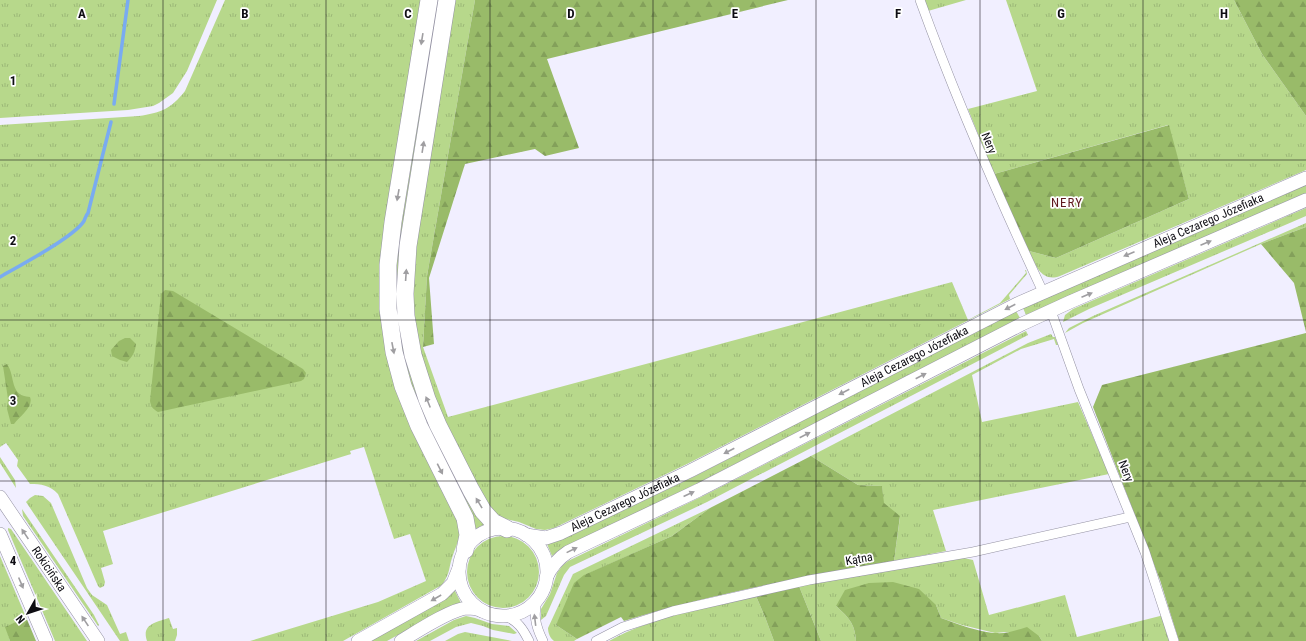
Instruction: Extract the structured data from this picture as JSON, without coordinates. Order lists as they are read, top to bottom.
{
  "streets": {
    "street": [
      "Nery",
      "Aleja Cezarego Józefiaka",
      "Kątna",
      "Rokicińska"
    ]
  },
  "crossings": [
    ["Nery", "Aleja Cezarego Józefiaka"],
    ["Nery", "Kątna"]
  ],
  "districts": ["NERY"],
  "north": "bottom left",
  "grid": {
    "columns": [
      "A",
      "B",
      "C",
      "D",
      "E",
      "F",
      "G",
      "H"
    ],
    "rows": [
      "1",
      "2",
      "3",
      "4"
    ]
  }
}
